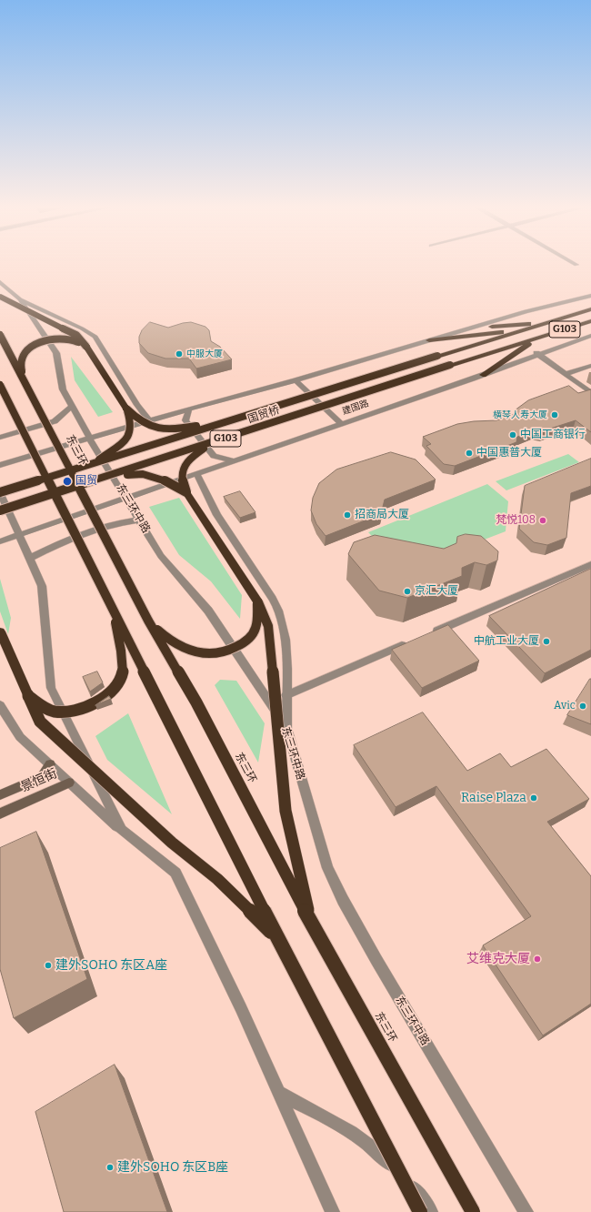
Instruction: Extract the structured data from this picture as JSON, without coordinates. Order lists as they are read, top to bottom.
{
  "streets": {
    "highway": ["G103", "国贸桥", "东三环"],
    "main road": ["景恒街"],
    "street": ["建国路", "东三环中路"]
  },
  "crossings": [
    ["G103", "国贸桥"],
    ["建国路", "东三环中路"]
  ],
  "places": [
    "中服大厦",
    "横琴人寿大厦",
    "中国工商银行",
    "中国惠普大厦",
    "国贸",
    "招商局大厦",
    "梵悦108",
    "京汇大厦",
    "中航工业大厦",
    "Avic",
    "Raise Plaza",
    "艾维克大厦",
    "建外SOHO 东区A座",
    "建外SOHO 东区B座"
  ]
}
